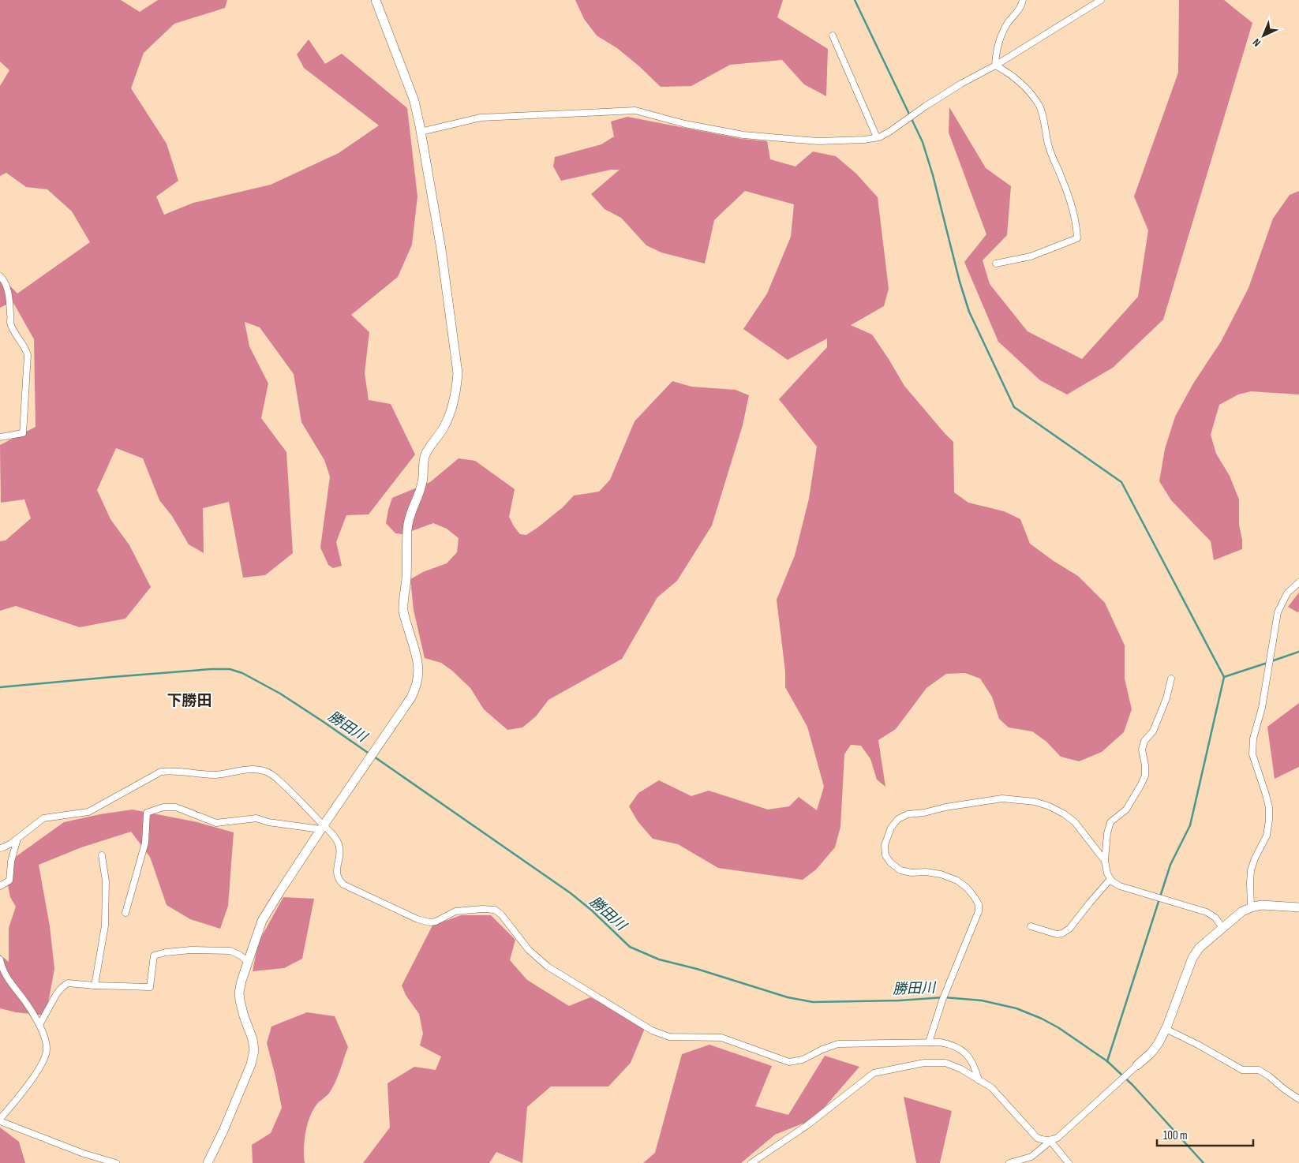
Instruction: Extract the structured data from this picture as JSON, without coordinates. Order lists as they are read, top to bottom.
{
  "districts": ["下勝田"],
  "water": ["勝田川"],
  "scale_bar": "100 m",
  "north": "bottom left"
}
